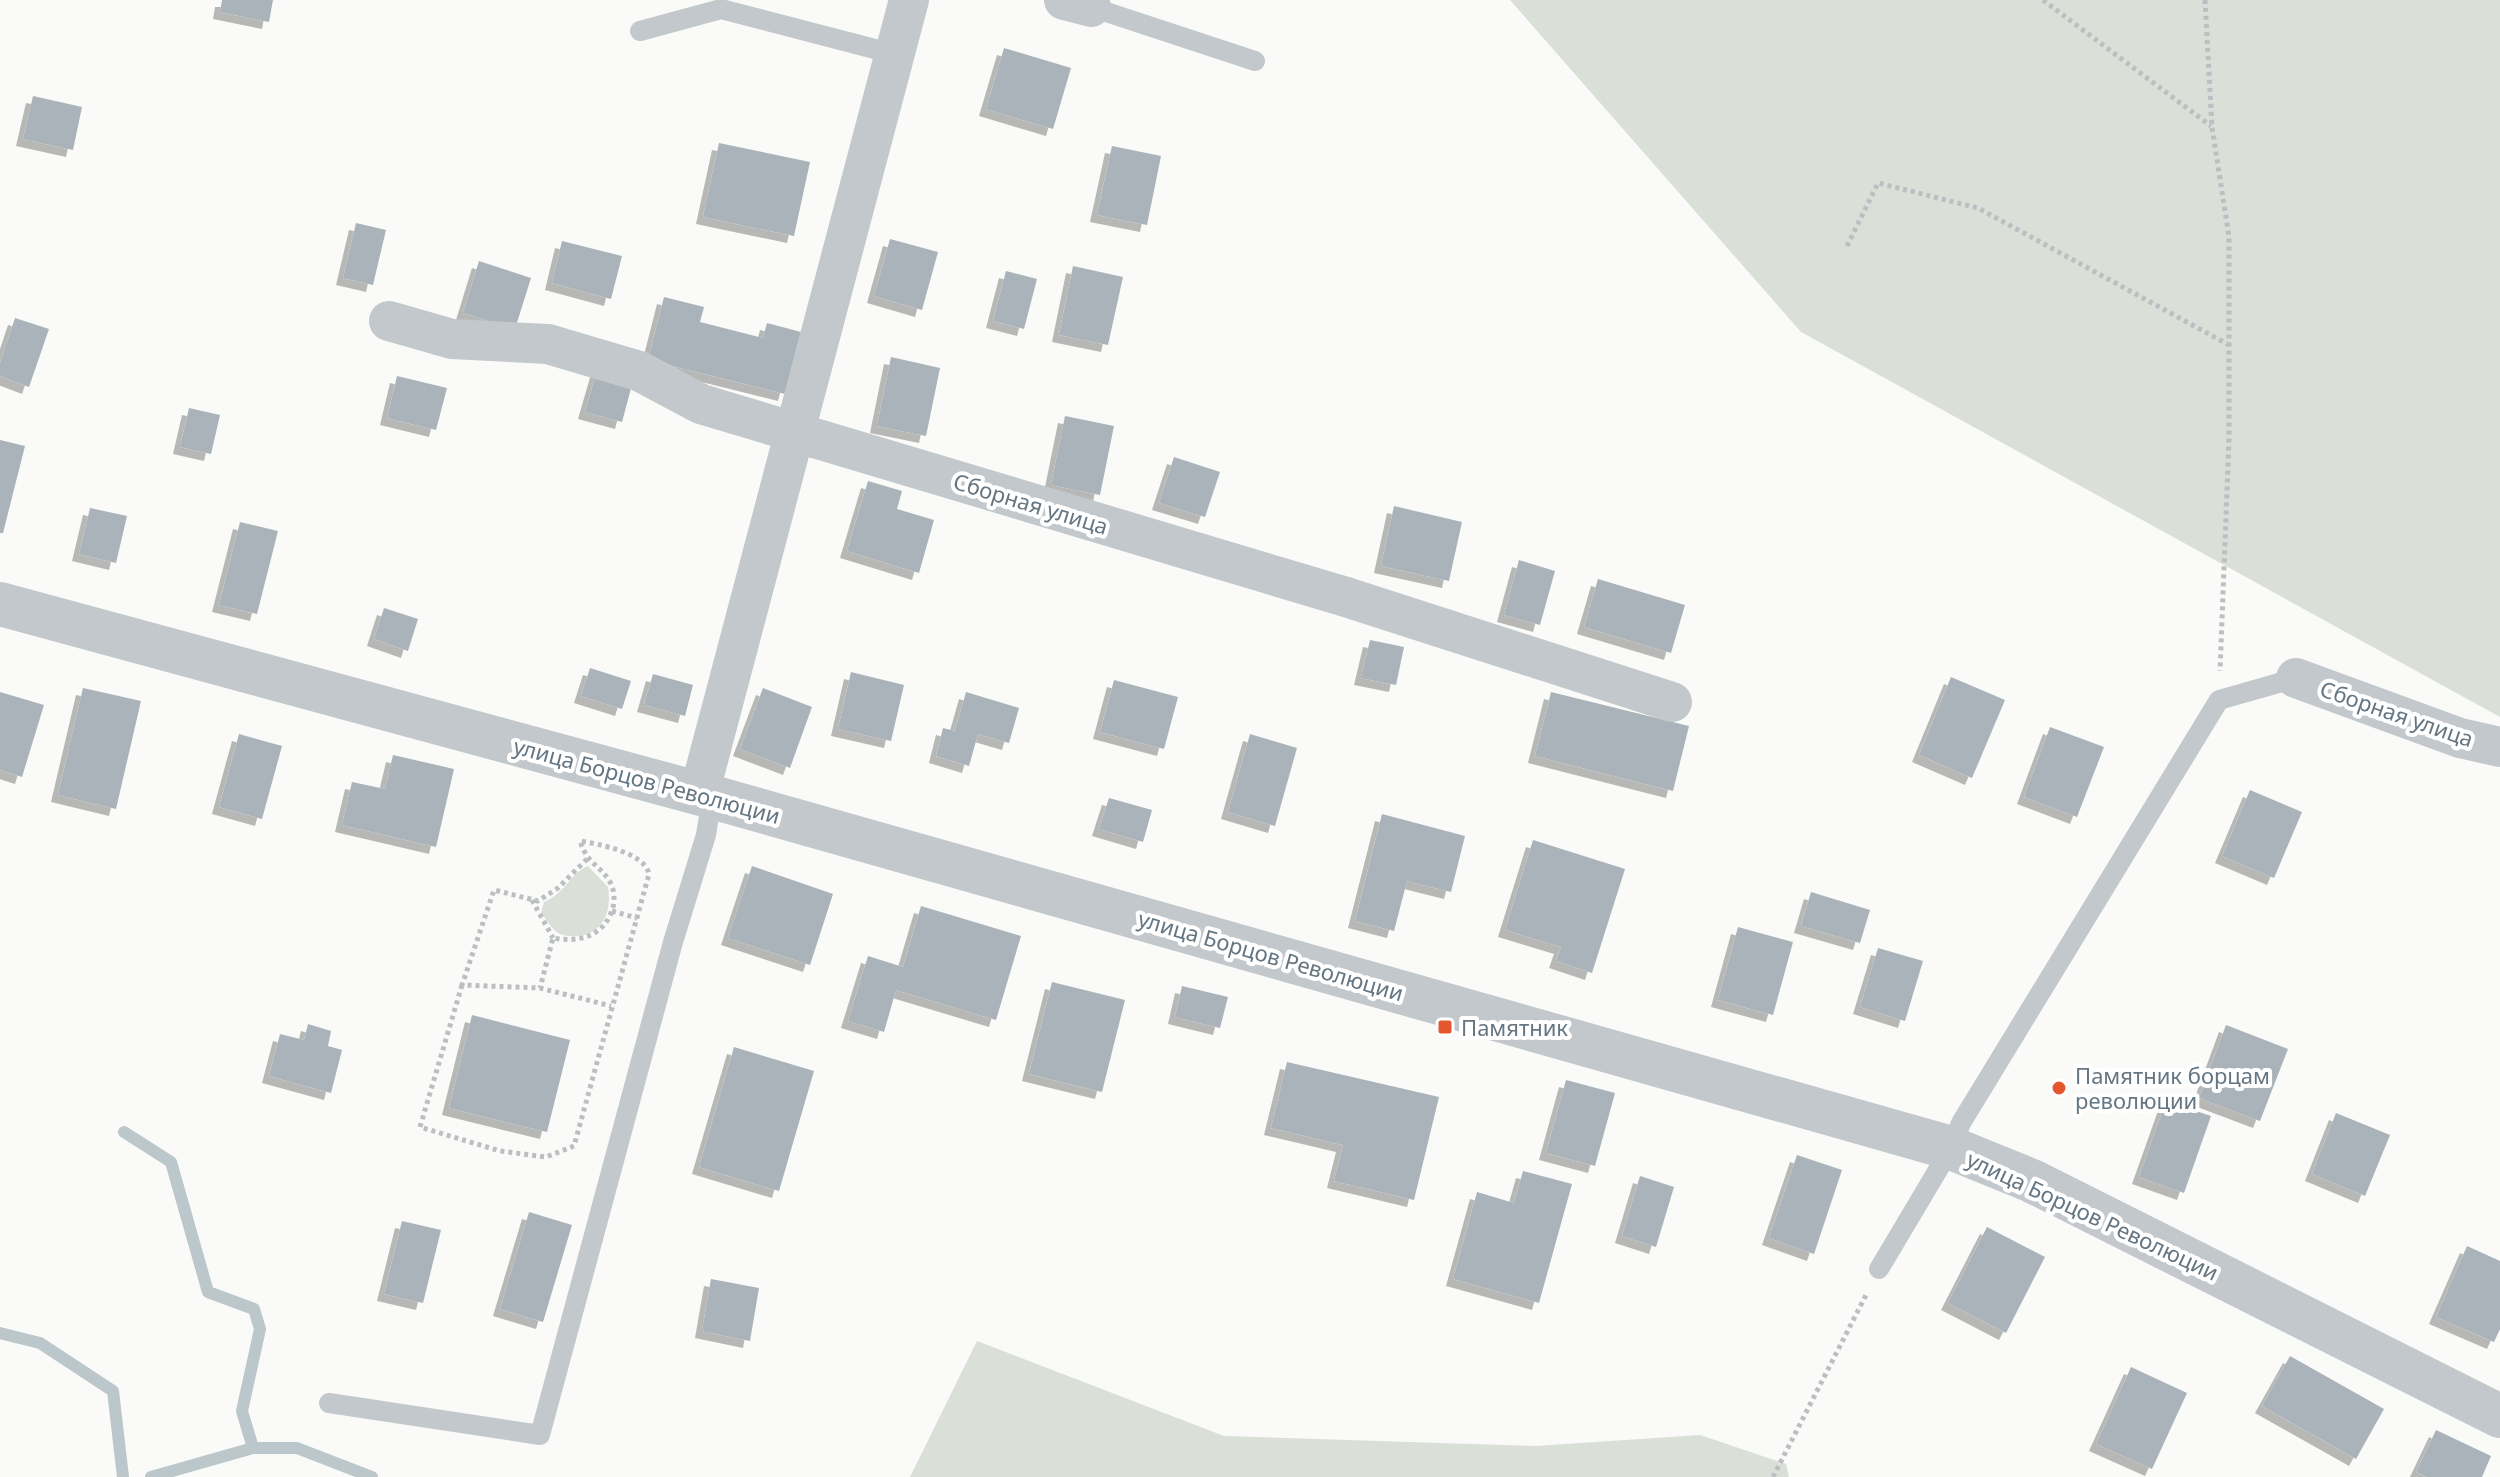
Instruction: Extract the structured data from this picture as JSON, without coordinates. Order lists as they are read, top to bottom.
{
  "streets": {
    "street": ["Сборная улица", "улица Борцов Революции"]
  },
  "places": {
    "transit": ["Памятник"],
    "other": ["Памятник борцам революции"]
  }
}
